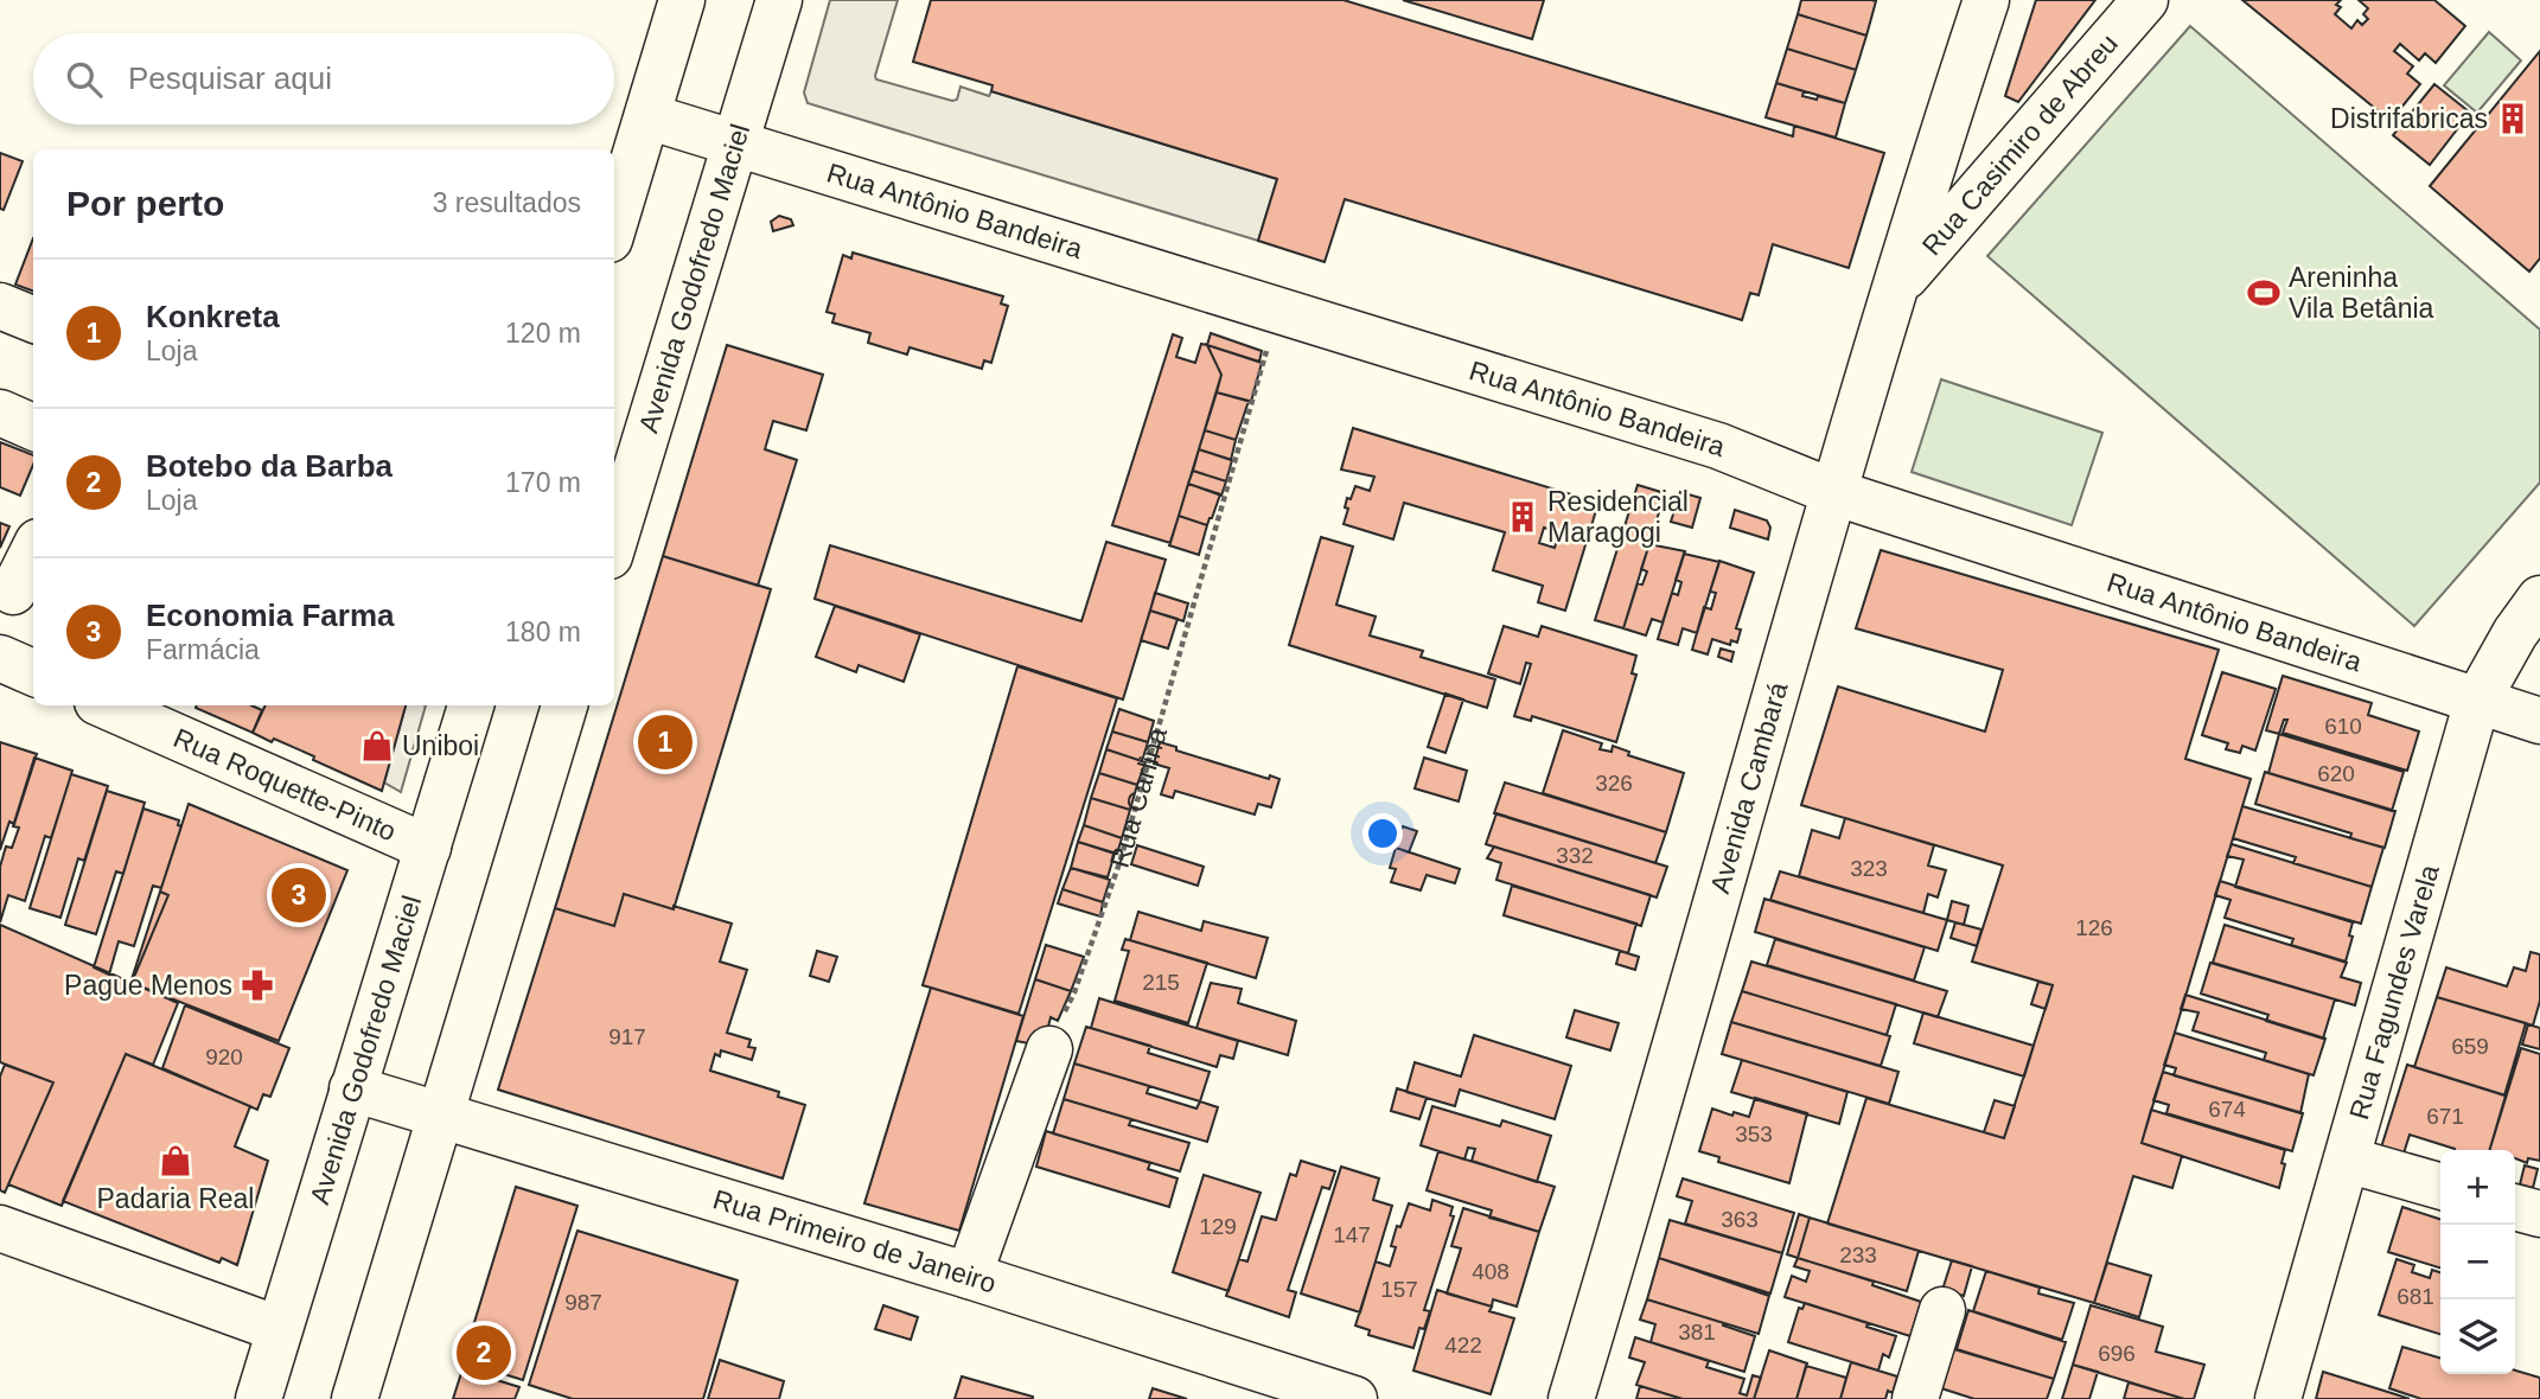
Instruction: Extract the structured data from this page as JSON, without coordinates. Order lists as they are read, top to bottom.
{
  "streets": {
    "street": [
      "Rua Casimiro de Abreu",
      "Rua Antônio Bandeira",
      "Avenida Godofredo Maciel",
      "Rua Roquette-Pinto",
      "Avenida Cambará",
      "Rua Fagundes Varela",
      "Rua Primeiro de Janeiro"
    ],
    "path": ["Rua Carlina"]
  },
  "crossings": [
    ["Rua Casimiro de Abreu", "Avenida Cambará"],
    ["Rua Antônio Bandeira", "Avenida Godofredo Maciel"],
    ["Rua Antônio Bandeira", "Avenida Cambará"],
    ["Rua Antônio Bandeira", "Rua Carlina"],
    ["Rua Antônio Bandeira", "Rua Fagundes Varela"],
    ["Avenida Godofredo Maciel", "Rua Roquette-Pinto"],
    ["Avenida Godofredo Maciel", "Rua Primeiro de Janeiro"]
  ],
  "places": {
    "building": ["Distrifabricas", "Residencial Maragogi"],
    "sports": ["Areninha Vila Betânia"],
    "shop": ["Uniboi", "Padaria Real"],
    "pharmacy": ["Pague Menos"]
  },
  "house_numbers": [
    "610",
    "620",
    "326",
    "332",
    "323",
    "126",
    "215",
    "917",
    "659",
    "920",
    "674",
    "671",
    "353",
    "363",
    "129",
    "147",
    "233",
    "408",
    "157",
    "681",
    "987",
    "381",
    "422",
    "696"
  ],
  "page": {
    "search": "Pesquisar aqui",
    "heading": ["Por perto", "3 resultados"],
    "list": [
      {
        "mark": "1",
        "name": "Konkreta",
        "note": "Loja",
        "value": "120 m"
      },
      {
        "mark": "2",
        "name": "Botebo da Barba",
        "note": "Loja",
        "value": "170 m"
      },
      {
        "mark": "3",
        "name": "Economia Farma",
        "note": "Farmácia",
        "value": "180 m"
      }
    ],
    "pins": ["1", "3", "2"],
    "map_buttons": ["+", "−"]
  }
}
